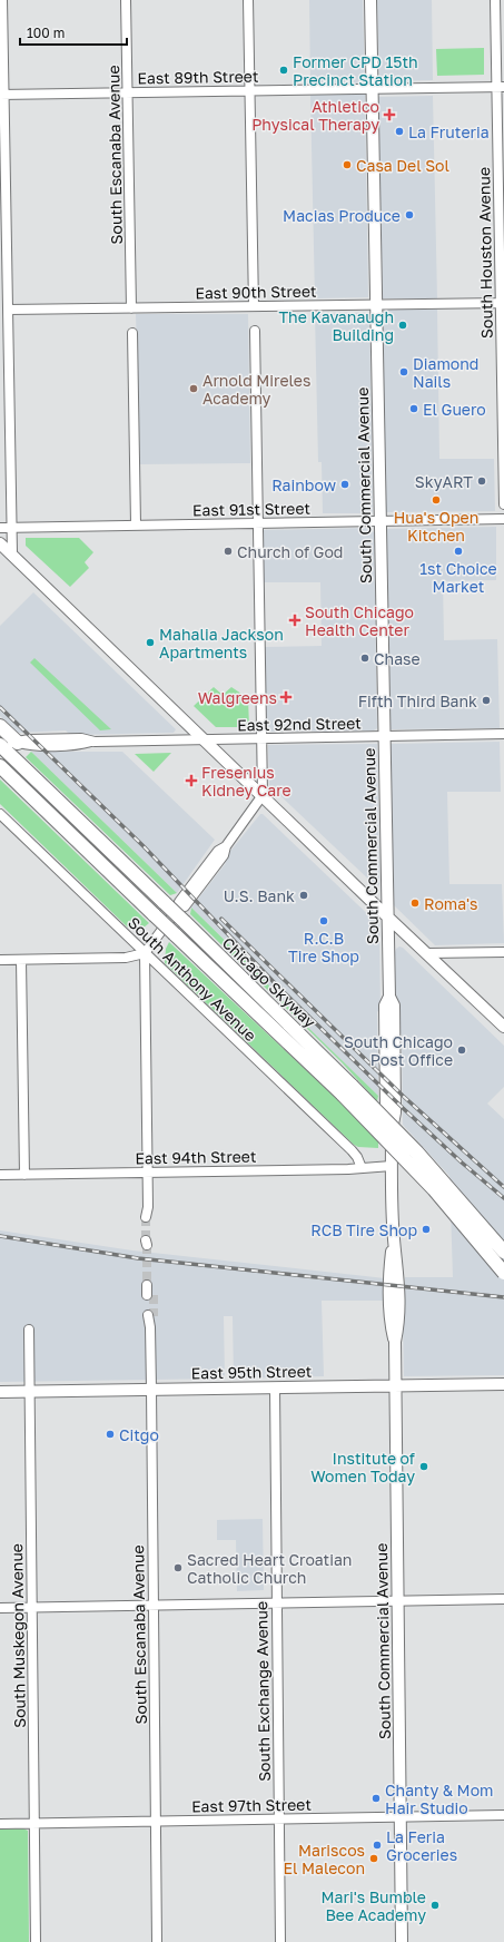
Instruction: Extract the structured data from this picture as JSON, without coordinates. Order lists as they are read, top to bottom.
{
  "streets": {
    "highway": ["Chicago Skyway"],
    "main road": ["South Commercial Avenue", "East 95th Street"],
    "street": [
      "East 89th Street",
      "South Escanaba Avenue",
      "South Houston Avenue",
      "East 90th Street",
      "East 91st Street",
      "East 92nd Street",
      "South Anthony Avenue",
      "East 94th Street",
      "South Muskegon Avenue",
      "South Exchange Avenue",
      "East 97th Street"
    ]
  },
  "crossings": [
    ["East 89th Street", "South Escanaba Avenue"],
    ["East 89th Street", "South Houston Avenue"],
    ["East 89th Street", "South Commercial Avenue"],
    ["South Escanaba Avenue", "East 90th Street"],
    ["South Escanaba Avenue", "East 95th Street"],
    ["South Escanaba Avenue", "East 97th Street"],
    ["South Houston Avenue", "East 90th Street"],
    ["East 90th Street", "South Commercial Avenue"],
    ["South Commercial Avenue", "East 91st Street"],
    ["South Commercial Avenue", "East 92nd Street"],
    ["South Commercial Avenue", "East 94th Street"],
    ["South Commercial Avenue", "East 95th Street"],
    ["South Commercial Avenue", "East 97th Street"],
    ["East 92nd Street", "Chicago Skyway"],
    ["South Anthony Avenue", "East 94th Street"],
    ["East 95th Street", "South Muskegon Avenue"],
    ["East 95th Street", "South Exchange Avenue"],
    ["South Muskegon Avenue", "East 97th Street"],
    ["South Exchange Avenue", "East 97th Street"]
  ],
  "places": {
    "other": [
      "Former CPD 15th Precinct Station",
      "La Fruteria",
      "Casa Del Sol",
      "Macias Produce",
      "The Kavanaugh Building",
      "Diamond Nails",
      "Arnold Mireles Academy",
      "El Guero",
      "SkyART",
      "Rainbow",
      "Hua's Open Kitchen",
      "Church of God",
      "1st Choice Market",
      "Mahalia Jackson Apartments",
      "Chase",
      "Fifth Third Bank",
      "U.S. Bank",
      "Roma's",
      "R.C.B Tire Shop",
      "South Chicago Post Office",
      "RCB Tire Shop",
      "Citgo",
      "Institute of Women Today",
      "Sacred Heart Croatian Catholic Church",
      "Chanty & Mom Hair Studio",
      "La Feria Groceries",
      "Mariscos El Malecon",
      "Mari's Bumble Bee Academy"
    ],
    "health": [
      "Athletico Physical Therapy",
      "South Chicago Health Center",
      "Walgreens",
      "Fresenius Kidney Care"
    ]
  },
  "scale_bar": "100 m"
}
